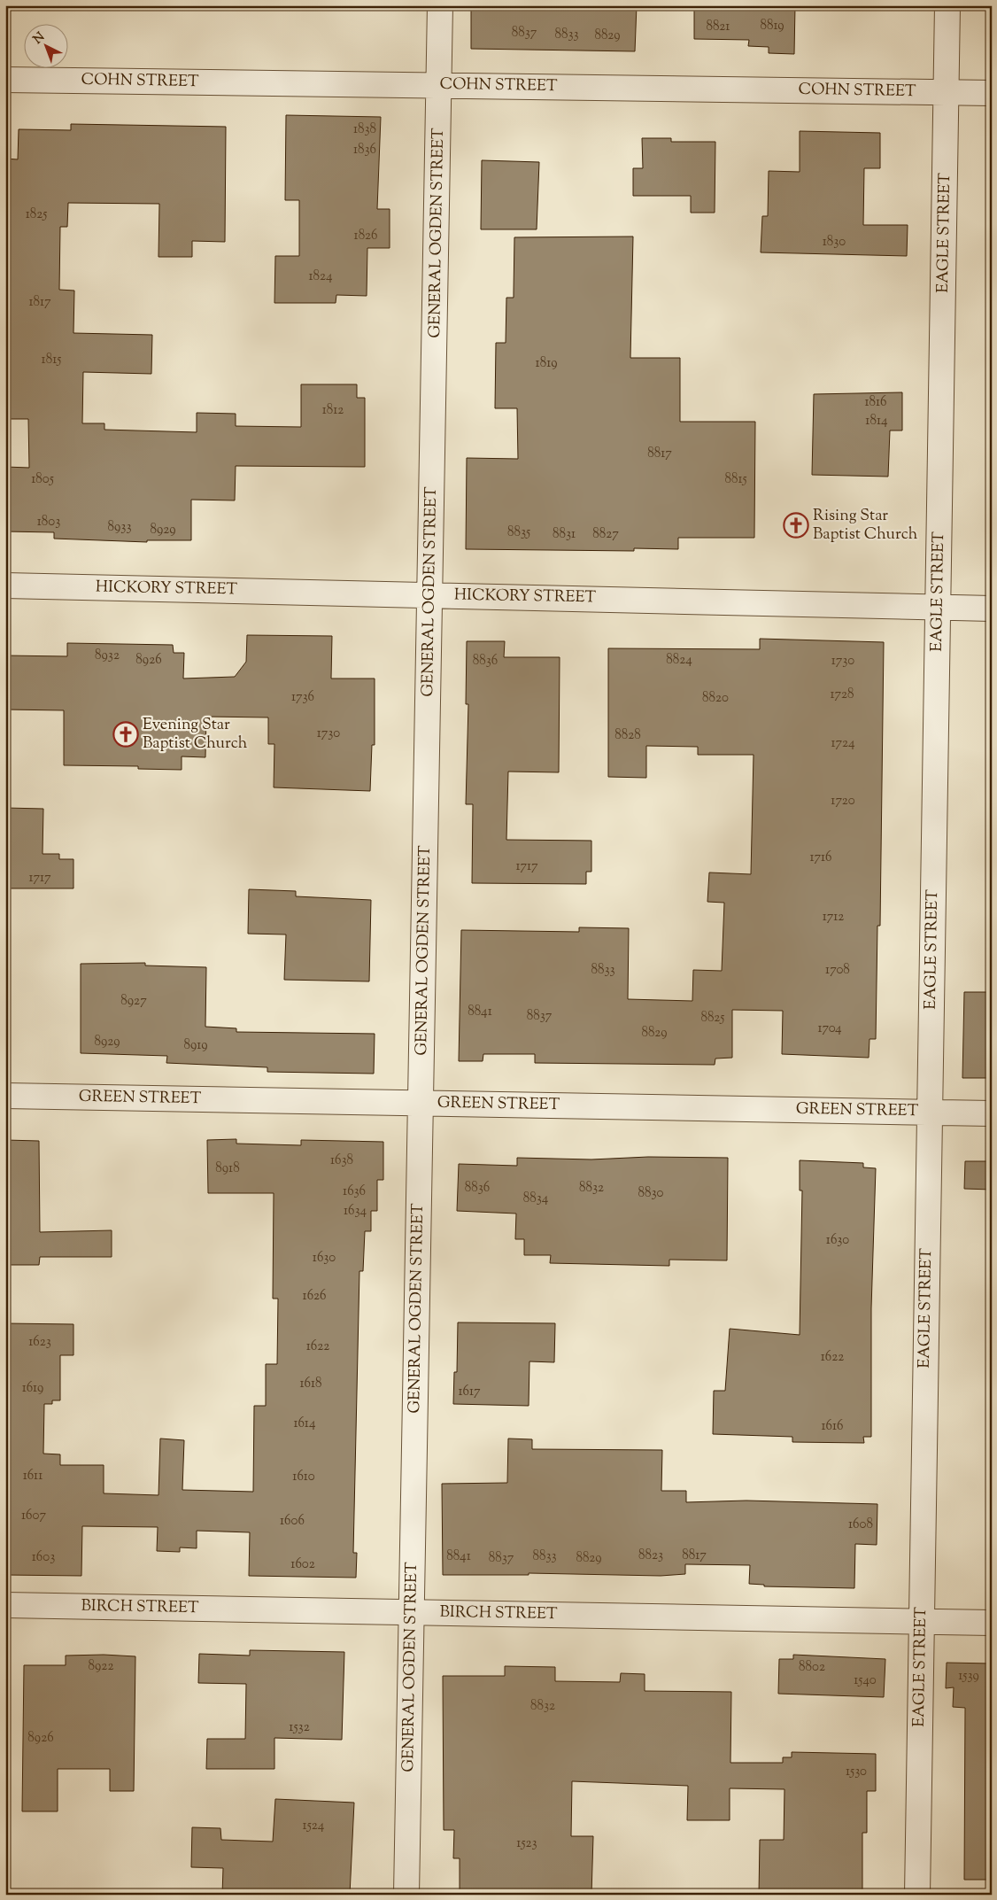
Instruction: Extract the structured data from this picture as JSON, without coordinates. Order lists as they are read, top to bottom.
{
  "streets": {
    "street": [
      "COHN STREET",
      "GENERAL OGDEN STREET",
      "EAGLE STREET",
      "HICKORY STREET",
      "GREEN STREET",
      "BIRCH STREET"
    ]
  },
  "crossings": [
    ["COHN STREET", "GENERAL OGDEN STREET"],
    ["COHN STREET", "EAGLE STREET"],
    ["GENERAL OGDEN STREET", "HICKORY STREET"],
    ["GENERAL OGDEN STREET", "GREEN STREET"],
    ["GENERAL OGDEN STREET", "BIRCH STREET"],
    ["EAGLE STREET", "HICKORY STREET"],
    ["EAGLE STREET", "GREEN STREET"],
    ["EAGLE STREET", "BIRCH STREET"]
  ],
  "places": {
    "church": ["Rising Star Baptist Church", "Evening Star Baptist Church"]
  },
  "house_numbers": [
    "8819",
    "8821",
    "8837",
    "8833",
    "8829",
    "1838",
    "1836",
    "1825",
    "1826",
    "1830",
    "1824",
    "1817",
    "1815",
    "1819",
    "1816",
    "1812",
    "1814",
    "8817",
    "1805",
    "8815",
    "1803",
    "8933",
    "8929",
    "8835",
    "8831",
    "8827",
    "8932",
    "8926",
    "8824",
    "8836",
    "1730",
    "1728",
    "1736",
    "8820",
    "1730",
    "8828",
    "1724",
    "1720",
    "1716",
    "1717",
    "1717",
    "1712",
    "8833",
    "1708",
    "8927",
    "8841",
    "8837",
    "8825",
    "1704",
    "8829",
    "8929",
    "8919",
    "1638",
    "8918",
    "8836",
    "8832",
    "1636",
    "8830",
    "8834",
    "1634",
    "1630",
    "1630",
    "1626",
    "1623",
    "1622",
    "1622",
    "1618",
    "1619",
    "1617",
    "1614",
    "1616",
    "1611",
    "1610",
    "1607",
    "1606",
    "1608",
    "8823",
    "8817",
    "8841",
    "8833",
    "1603",
    "8837",
    "8829",
    "1602",
    "8922",
    "8802",
    "1539",
    "1540",
    "8832",
    "1532",
    "8926",
    "1530",
    "1524",
    "1523"
  ],
  "north": "top left"
}
